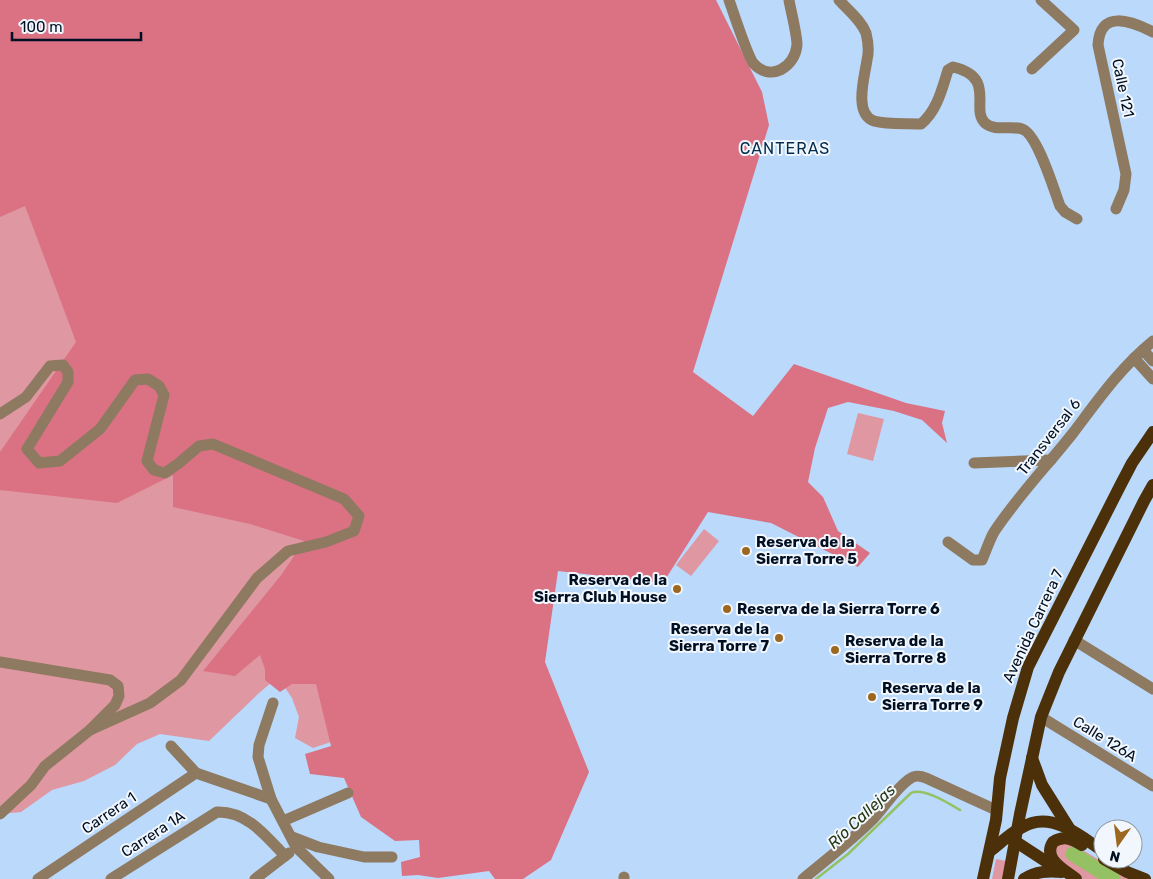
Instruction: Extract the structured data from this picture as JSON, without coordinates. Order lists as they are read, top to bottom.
{
  "streets": {
    "main road": ["Avenida Carrera 7"],
    "street": [
      "Calle 121",
      "Transversal 6",
      "Calle 126A",
      "Carrera 1",
      "Carrera 1A"
    ]
  },
  "districts": ["CANTERAS"],
  "water": ["Río Callejas"],
  "places": [
    "Reserva de la Sierra Torre 5",
    "Reserva de la Sierra Club House",
    "Reserva de la Sierra Torre 6",
    "Reserva de la Sierra Torre 7",
    "Reserva de la Sierra Torre 8",
    "Reserva de la Sierra Torre 9"
  ],
  "scale_bar": "100 m",
  "north": "bottom"
}
